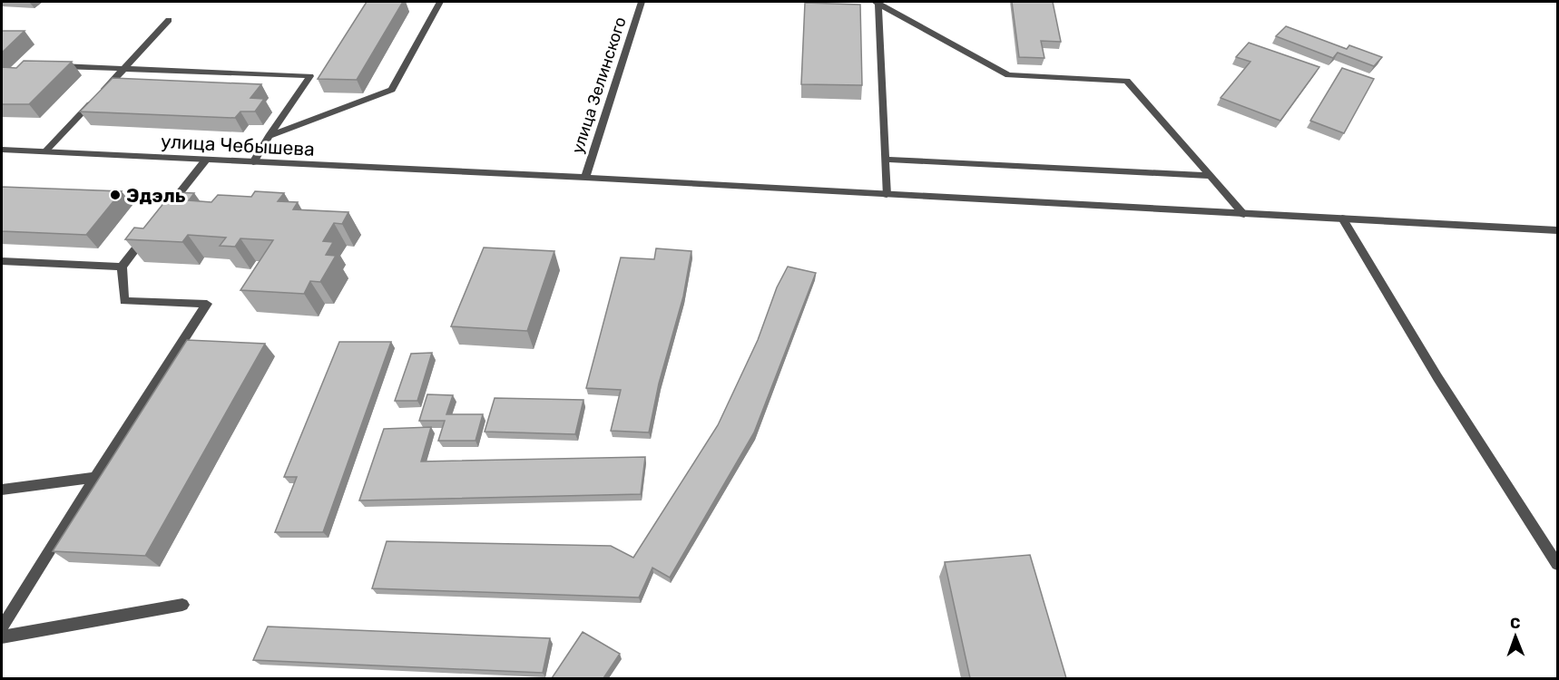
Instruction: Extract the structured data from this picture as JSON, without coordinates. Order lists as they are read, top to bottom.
{
  "streets": {
    "street": ["улица Зелинского", "улица Чебышева"]
  },
  "crossings": [
    ["улица Зелинского", "улица Чебышева"]
  ],
  "places": ["Эдэль"],
  "north": "top"
}
